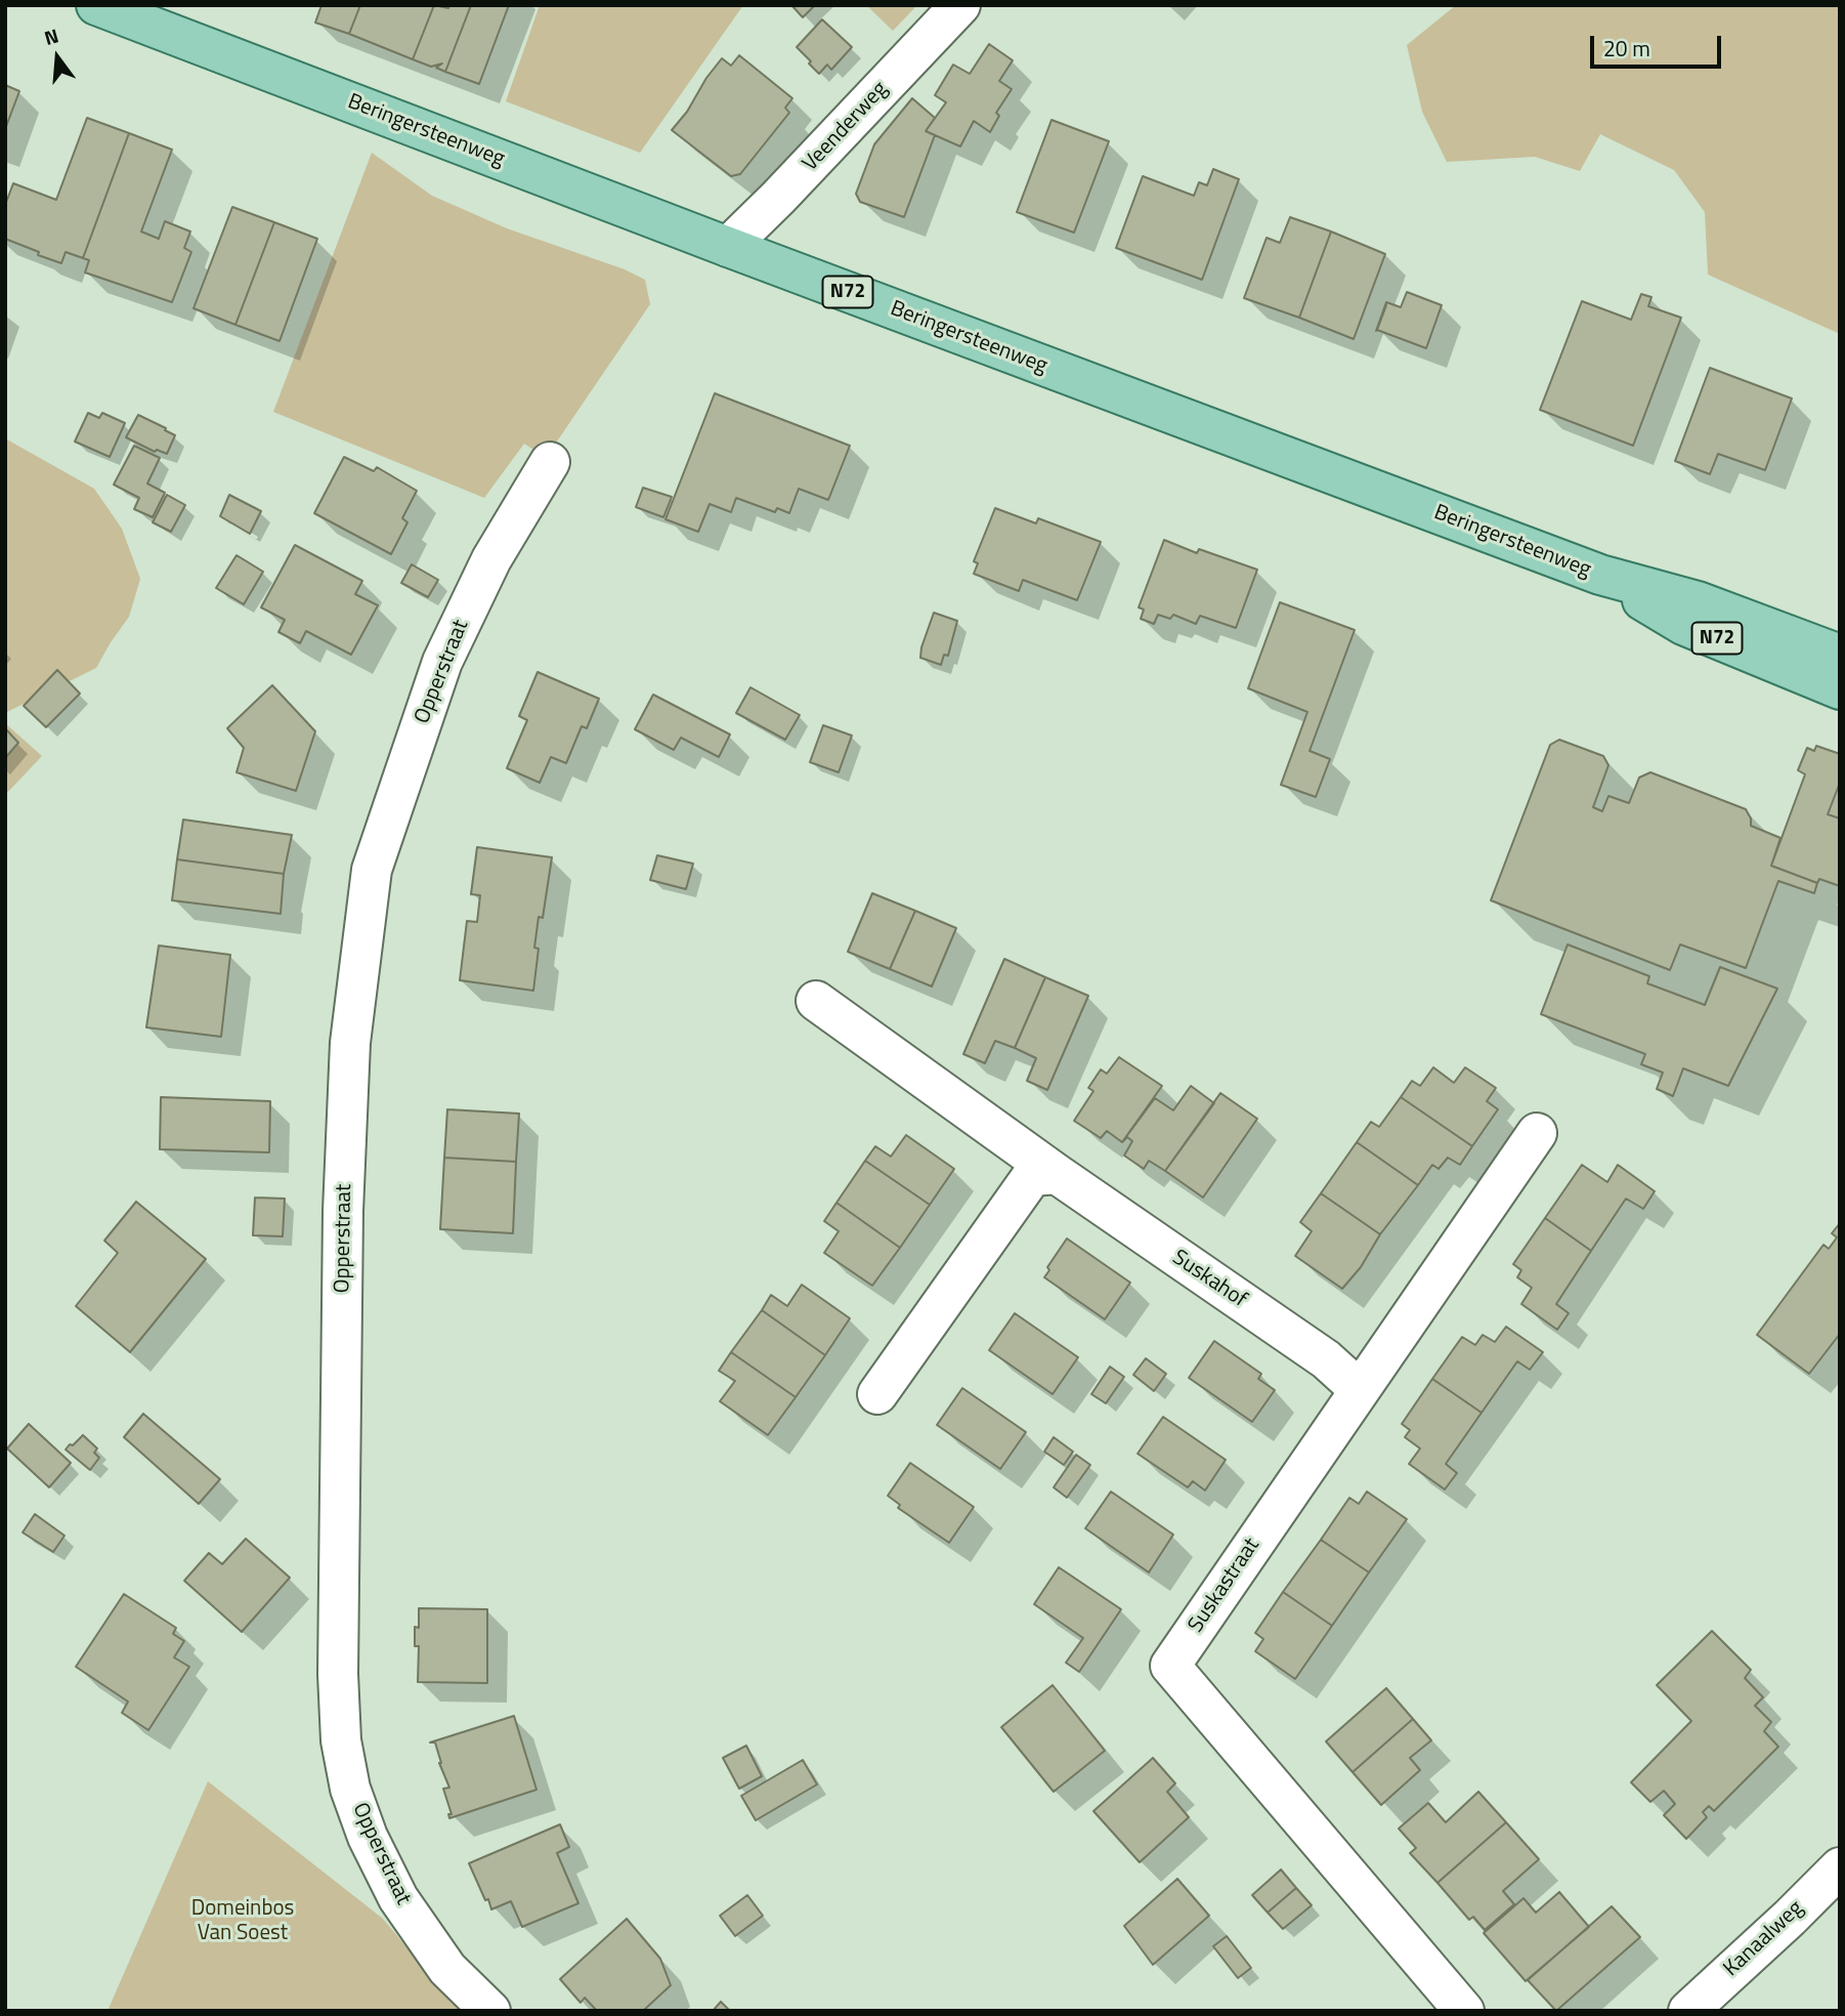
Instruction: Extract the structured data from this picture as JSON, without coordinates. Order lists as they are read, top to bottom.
{
  "streets": {
    "main road": ["Beringersteenweg", "N72"],
    "street": [
      "Veenderweg",
      "Opperstraat",
      "Suskahof",
      "Suskastraat",
      "Kanaalweg"
    ]
  },
  "crossings": [
    ["Veenderweg", "Beringersteenweg"],
    ["Suskahof", "Suskastraat"]
  ],
  "parks": ["Domeinbos Van Soest"],
  "scale_bar": "20 m",
  "north": "top"
}
